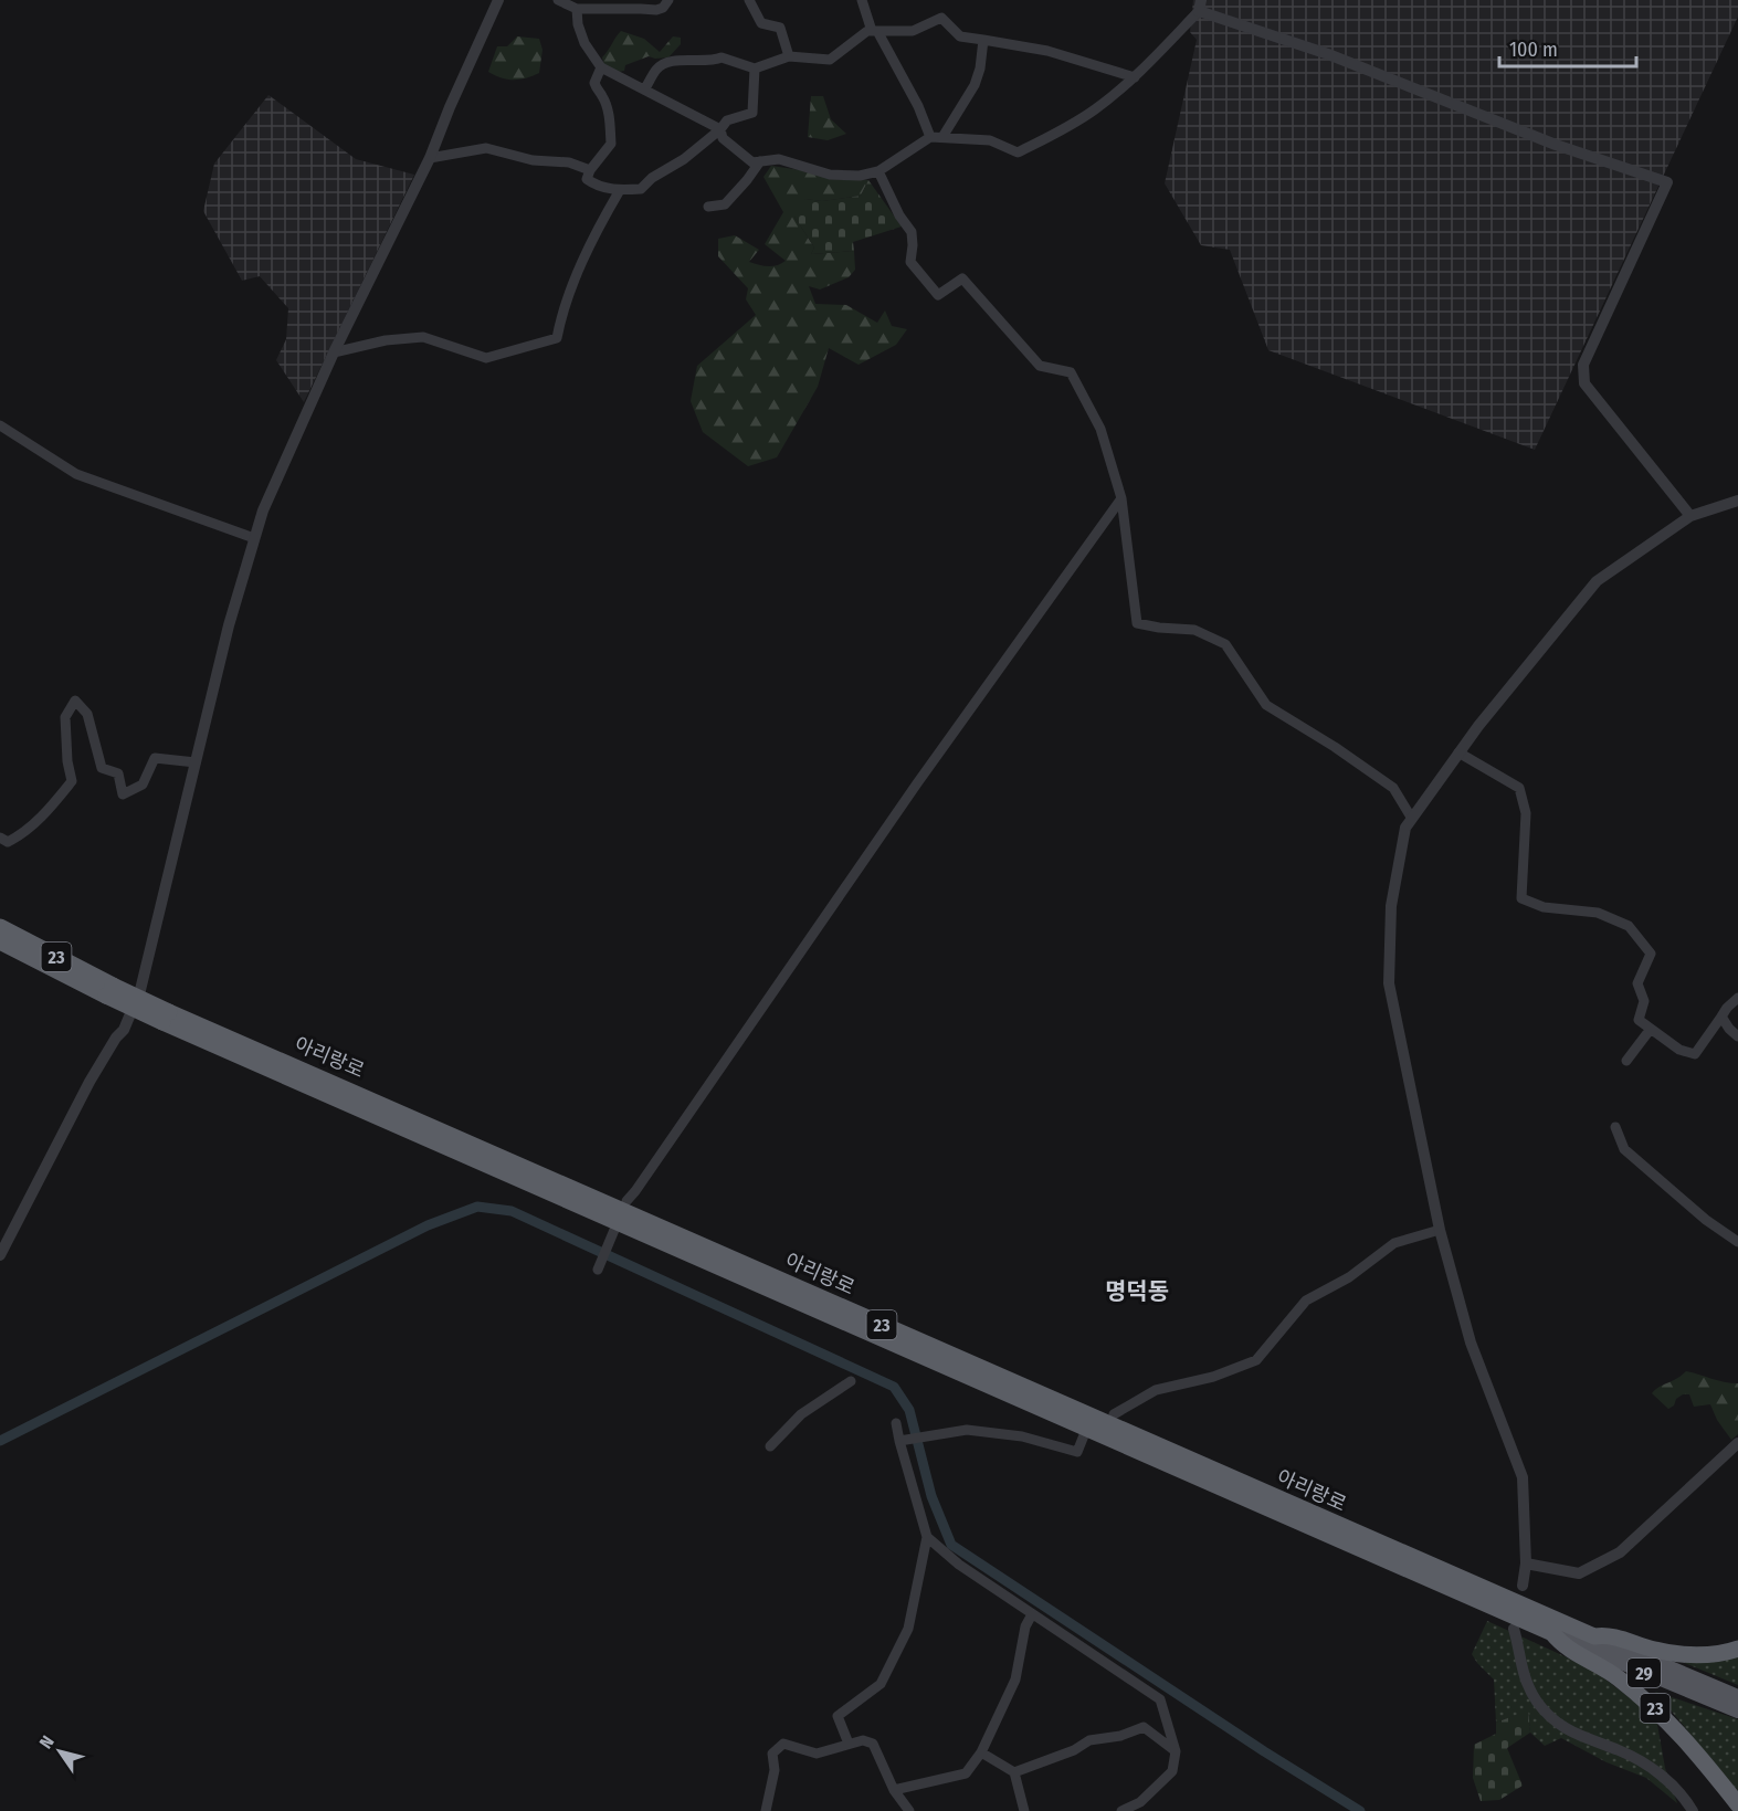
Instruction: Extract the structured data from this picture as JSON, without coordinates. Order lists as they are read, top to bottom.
{
  "streets": {
    "highway": ["23", "아리랑로"],
    "main road": ["29"]
  },
  "crossings": [
    ["23", "아리랑로"]
  ],
  "districts": ["명덕동"],
  "scale_bar": "100 m",
  "north": "top left"
}
